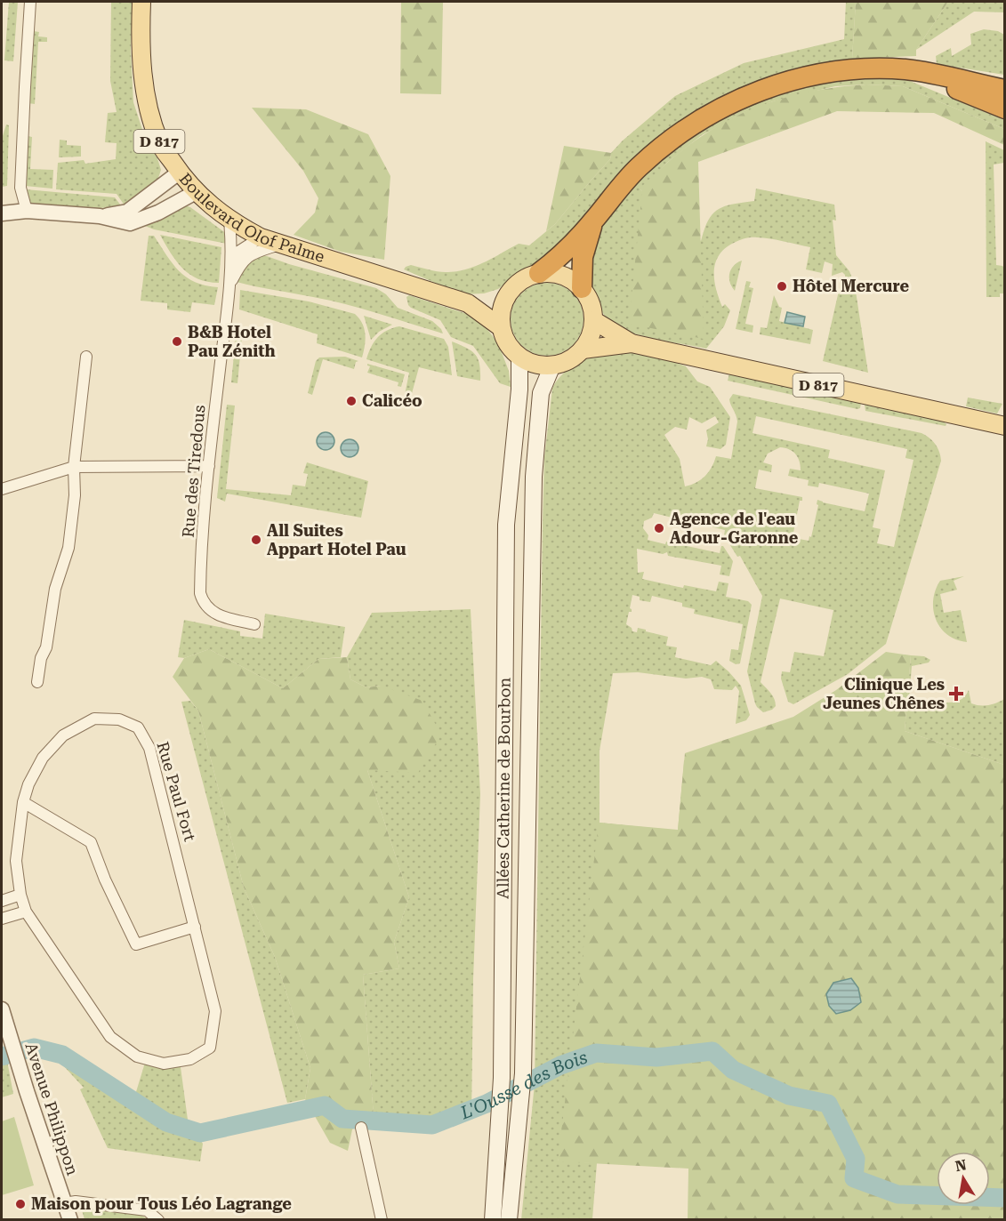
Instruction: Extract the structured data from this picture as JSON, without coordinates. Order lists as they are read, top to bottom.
{
  "streets": {
    "main road": ["D 817", "Boulevard Olof Palme", "Allées Catherine de Bourbon"],
    "street": ["Rue des Tiredous", "Rue Paul Fort", "Avenue Philippon"]
  },
  "crossings": [
    ["D 817", "Boulevard Olof Palme"],
    ["D 817", "Allées Catherine de Bourbon"],
    ["Boulevard Olof Palme", "Rue des Tiredous"],
    ["Boulevard Olof Palme", "Allées Catherine de Bourbon"]
  ],
  "water": ["L'Ousse des Bois"],
  "places": {
    "other": [
      "Hôtel Mercure",
      "B&B Hotel Pau Zénith",
      "Calicéo",
      "Agence de l'eau Adour-Garonne",
      "All Suites Appart Hotel Pau",
      "Maison pour Tous Léo Lagrange"
    ],
    "health": ["Clinique Les Jeunes Chênes"]
  },
  "north": "top"
}
